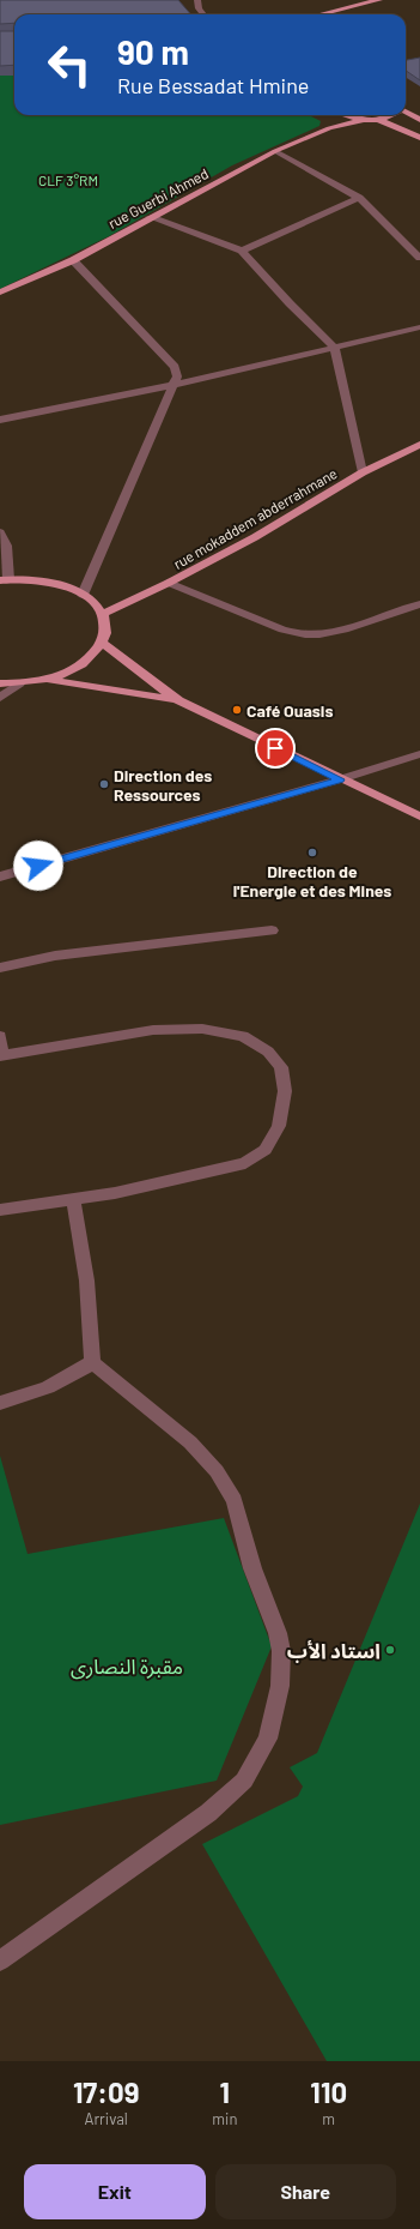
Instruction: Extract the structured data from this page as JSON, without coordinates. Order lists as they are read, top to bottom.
{
  "streets": {
    "main road": ["rue Guerbi Ahmed", "rue mokaddem abderrahmane"]
  },
  "parks": ["CLF 3°RM", "مقبرة النصارى"],
  "places": [
    "Café Ouasis",
    "Direction des Ressources",
    "Direction de l'Energie et des Mines",
    "استاد الأب"
  ],
  "page": {
    "turn": ["90 m", "Rue Bessadat Hmine"],
    "eta": [
      "17:09",
      "Arrival",
      "1",
      "min",
      "110",
      "m"
    ],
    "buttons": ["Exit", "Share"]
  }
}
